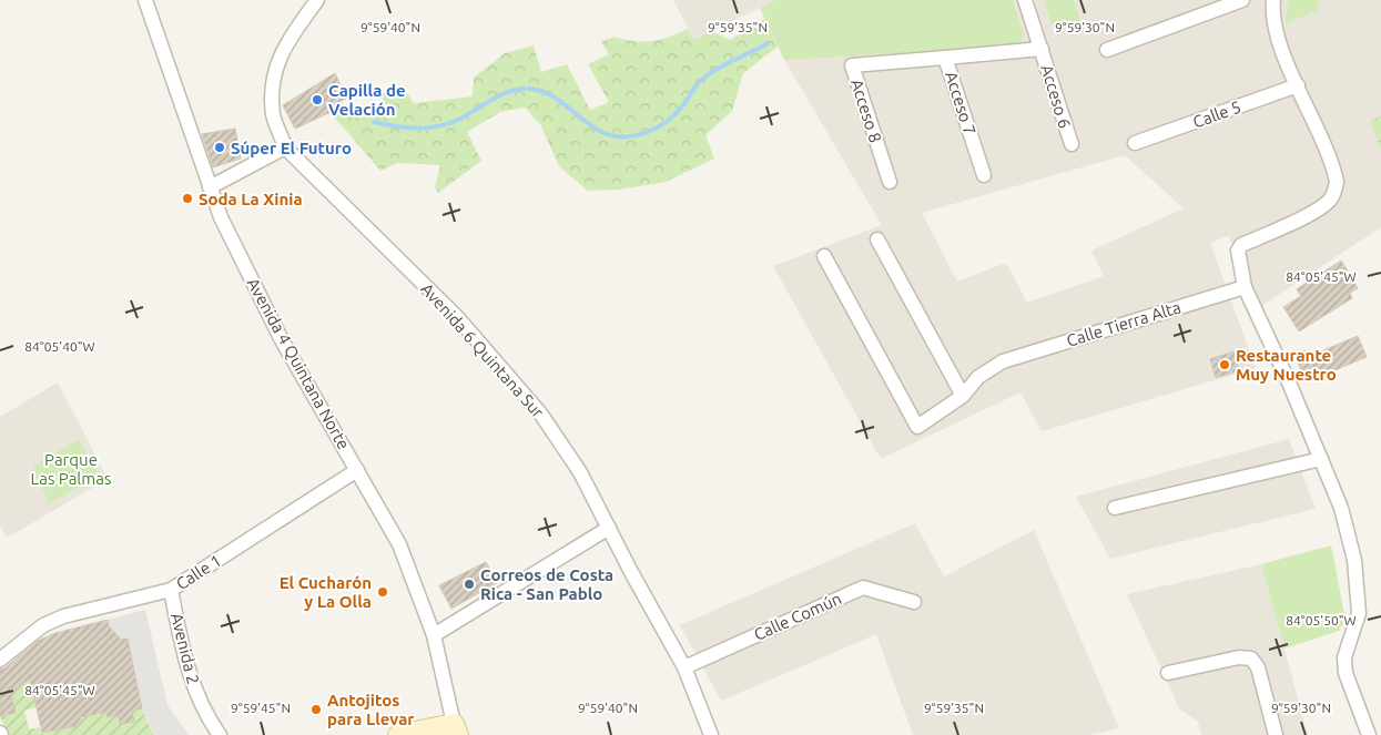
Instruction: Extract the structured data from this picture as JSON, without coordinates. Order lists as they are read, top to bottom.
{
  "streets": {
    "street": [
      "Acceso 6",
      "Acceso 7",
      "Acceso 8",
      "Calle 5",
      "Calle Tierra Alta",
      "Avenida 6 Quintana Sur",
      "Avenida 4 Quintana Norte",
      "Calle 1",
      "Calle Común",
      "Avenida 2"
    ]
  },
  "crossings": [
    ["Acceso 6", "Acceso 7"],
    ["Acceso 7", "Acceso 8"],
    ["Avenida 6 Quintana Sur", "Calle Común"],
    ["Avenida 4 Quintana Norte", "Calle 1"],
    ["Calle 1", "Avenida 2"]
  ],
  "parks": ["Parque Las Palmas"],
  "places": [
    "Capilla de Velación",
    "Súper El Futuro",
    "Soda La Xinia",
    "Restaurante Muy Nuestro",
    "Correos de Costa Rica - San Pablo",
    "El Cucharón y La Olla",
    "Antojitos para Llevar"
  ],
  "coordinates": [
    "9°59'40\"N",
    "9°59'35\"N",
    "9°59'30\"N",
    "84°05'45\"W",
    "84°05'40\"W",
    "84°05'50\"W",
    "9°59'45\"N"
  ]
}
